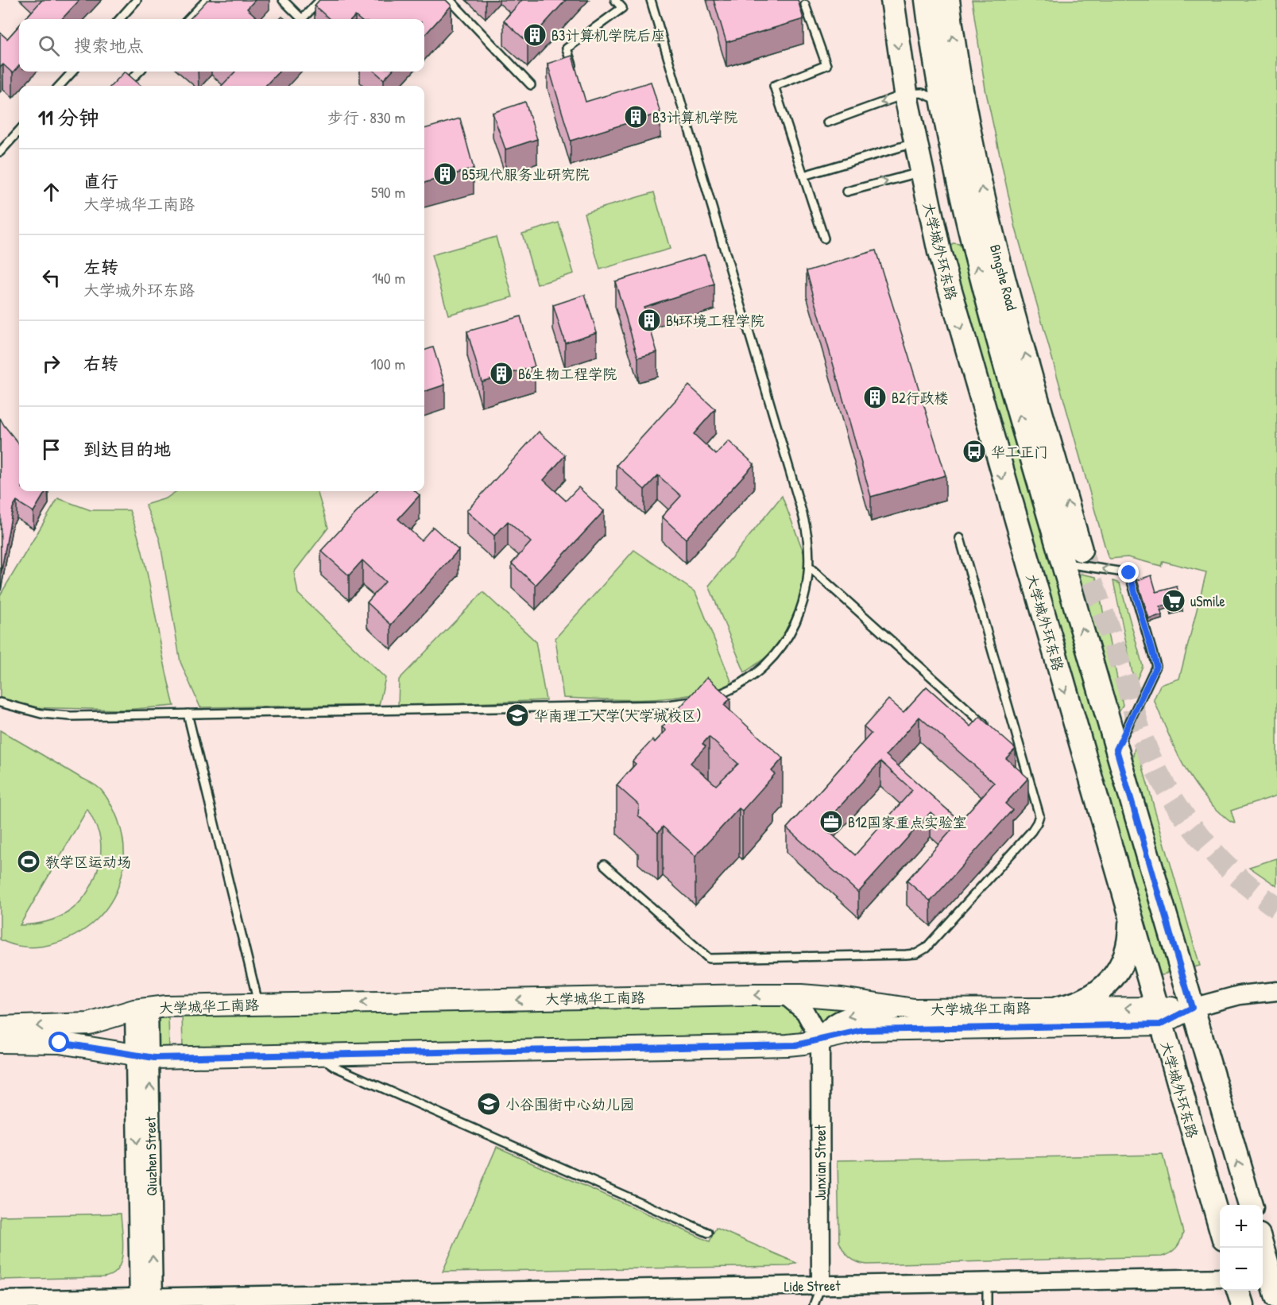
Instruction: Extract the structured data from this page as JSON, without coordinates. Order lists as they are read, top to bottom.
{
  "streets": {
    "main road": ["大学城外环东路", "Bingshe Road", "大学城华工南路"],
    "street": ["Qiuzhen Street", "Junxian Street", "Lide Street"]
  },
  "crossings": [
    ["大学城外环东路", "大学城华工南路"],
    ["大学城华工南路", "Qiuzhen Street"],
    ["大学城华工南路", "Junxian Street"],
    ["Qiuzhen Street", "Lide Street"],
    ["Junxian Street", "Lide Street"]
  ],
  "places": {
    "building": [
      "B3计算机学院后座",
      "B3计算机学院",
      "B5现代服务业研究院",
      "B4环境工程学院",
      "B6生物工程学院",
      "B2行政楼"
    ],
    "bus stop": ["华工正门"],
    "supermarket": ["uSmile"],
    "school or university": ["华南理工大学(大学城校区)", "小谷围街中心幼儿园"],
    "office": ["B12国家重点实验室"],
    "sports": ["教学区运动场"]
  },
  "page": {
    "search": "搜索地点",
    "heading": ["11 分钟", "步行 · 830 m"],
    "list": [
      ["直行", "大学城华工南路", "590 m"],
      ["左转", "大学城外环东路", "140 m"],
      ["右转", "100 m"],
      "到达目的地"
    ],
    "map_buttons": ["+", "−"]
  }
}
